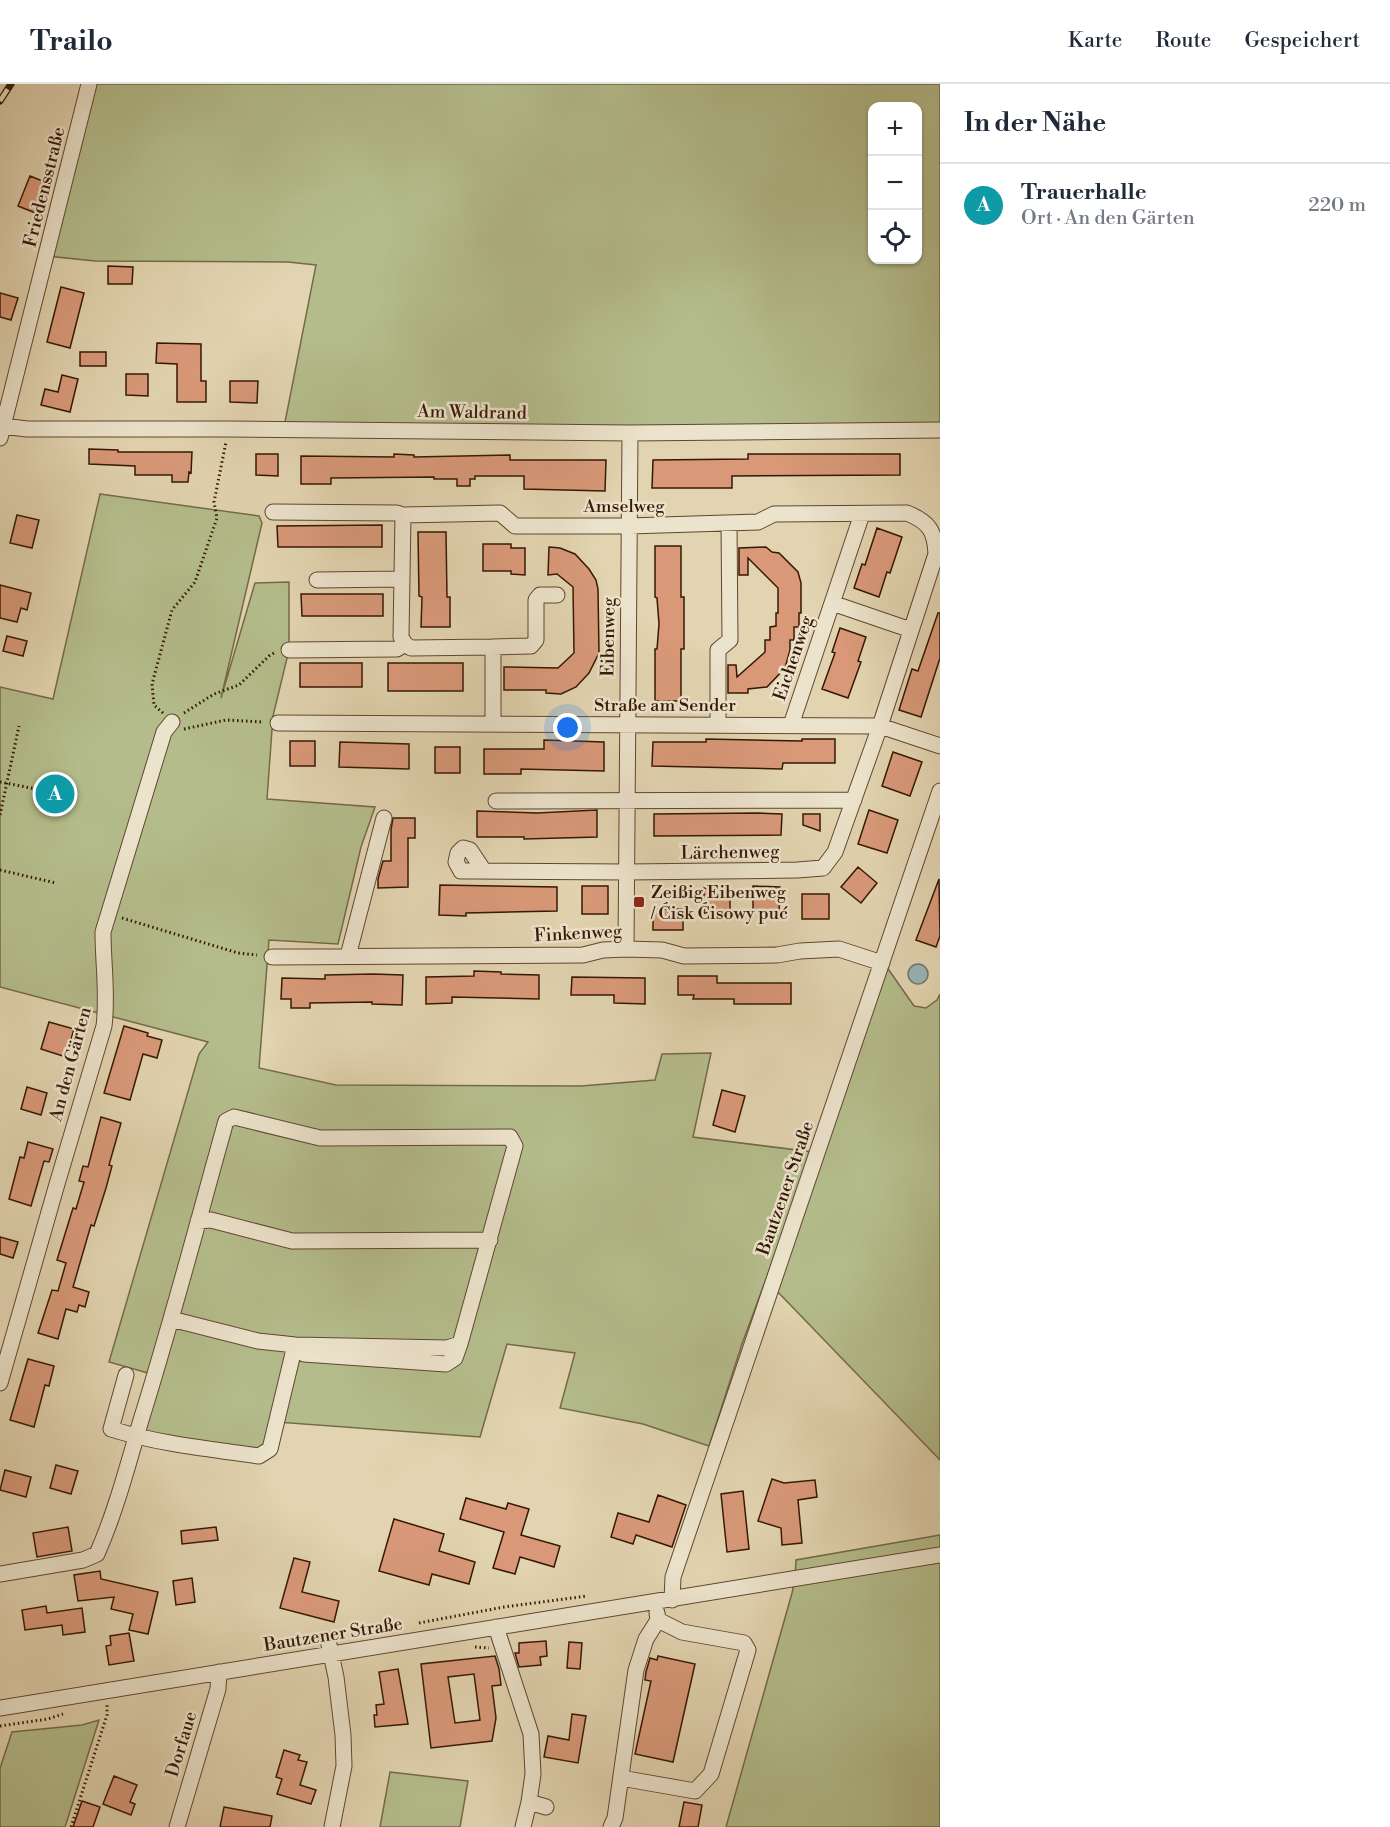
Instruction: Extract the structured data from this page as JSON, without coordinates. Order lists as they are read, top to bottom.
{
  "streets": {
    "street": [
      "Friedensstraße",
      "Am Waldrand",
      "Amselweg",
      "Eibenweg",
      "Eichenweg",
      "Straße am Sender",
      "Lärchenweg",
      "Finkenweg",
      "An den Gärten",
      "Bautzener Straße",
      "Dorfaue"
    ]
  },
  "crossings": [
    ["Friedensstraße", "Am Waldrand"],
    ["Am Waldrand", "Eibenweg"],
    ["Amselweg", "Eibenweg"],
    ["Amselweg", "Eichenweg"],
    ["Amselweg", "Straße am Sender"],
    ["Amselweg", "Lärchenweg"],
    ["Eibenweg", "Straße am Sender"],
    ["Eibenweg", "Lärchenweg"],
    ["Eibenweg", "Finkenweg"],
    ["Eichenweg", "Straße am Sender"],
    ["Straße am Sender", "Lärchenweg"],
    ["Finkenweg", "Bautzener Straße"],
    ["Bautzener Straße", "Dorfaue"]
  ],
  "places": {
    "transit": ["Zeißig Eibenweg / Ćisk Ćisowy puć"]
  },
  "page": {
    "header": "Trailo",
    "nav": ["Karte", "Route", "Gespeichert"],
    "heading": "In der Nähe",
    "map_buttons": ["+", "−"],
    "list": [
      {
        "mark": "A",
        "name": "Trauerhalle",
        "note": "Ort · An den Gärten",
        "value": "220 m"
      }
    ],
    "pins": "A"
  }
}
